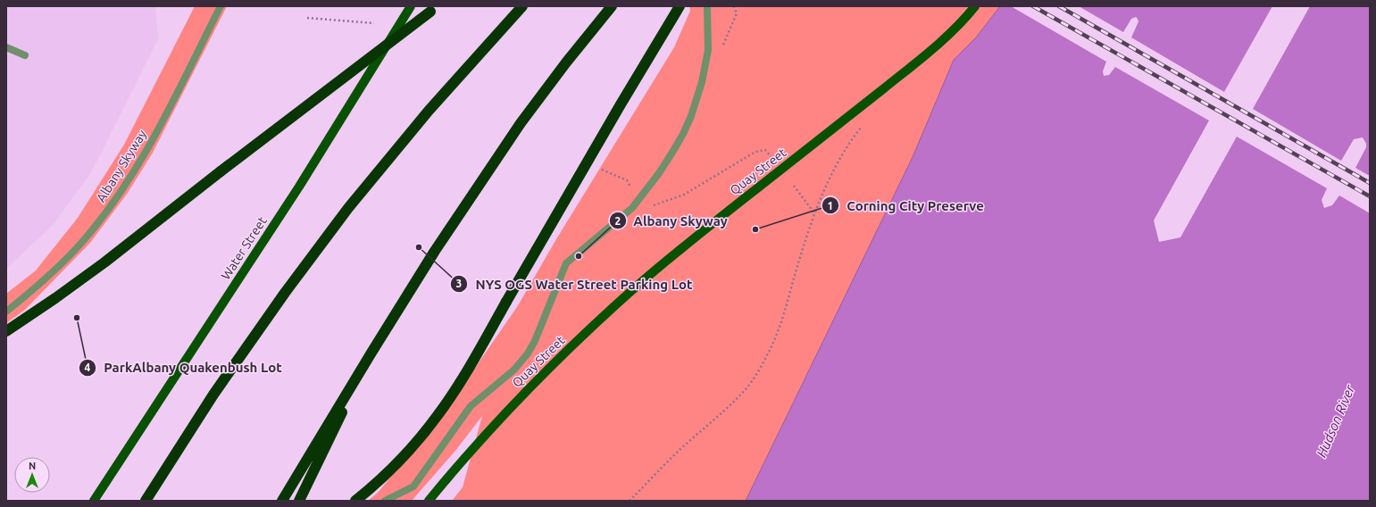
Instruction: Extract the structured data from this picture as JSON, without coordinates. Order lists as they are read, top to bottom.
{
  "streets": {
    "main road": ["Quay Street", "Water Street"],
    "street": ["Albany Skyway"]
  },
  "water": ["Hudson River"],
  "places": [
    "Corning City Preserve",
    "NYS OGS Water Street Parking Lot",
    "Albany Skyway",
    "ParkAlbany Quakenbush Lot"
  ],
  "north": "top"
}
